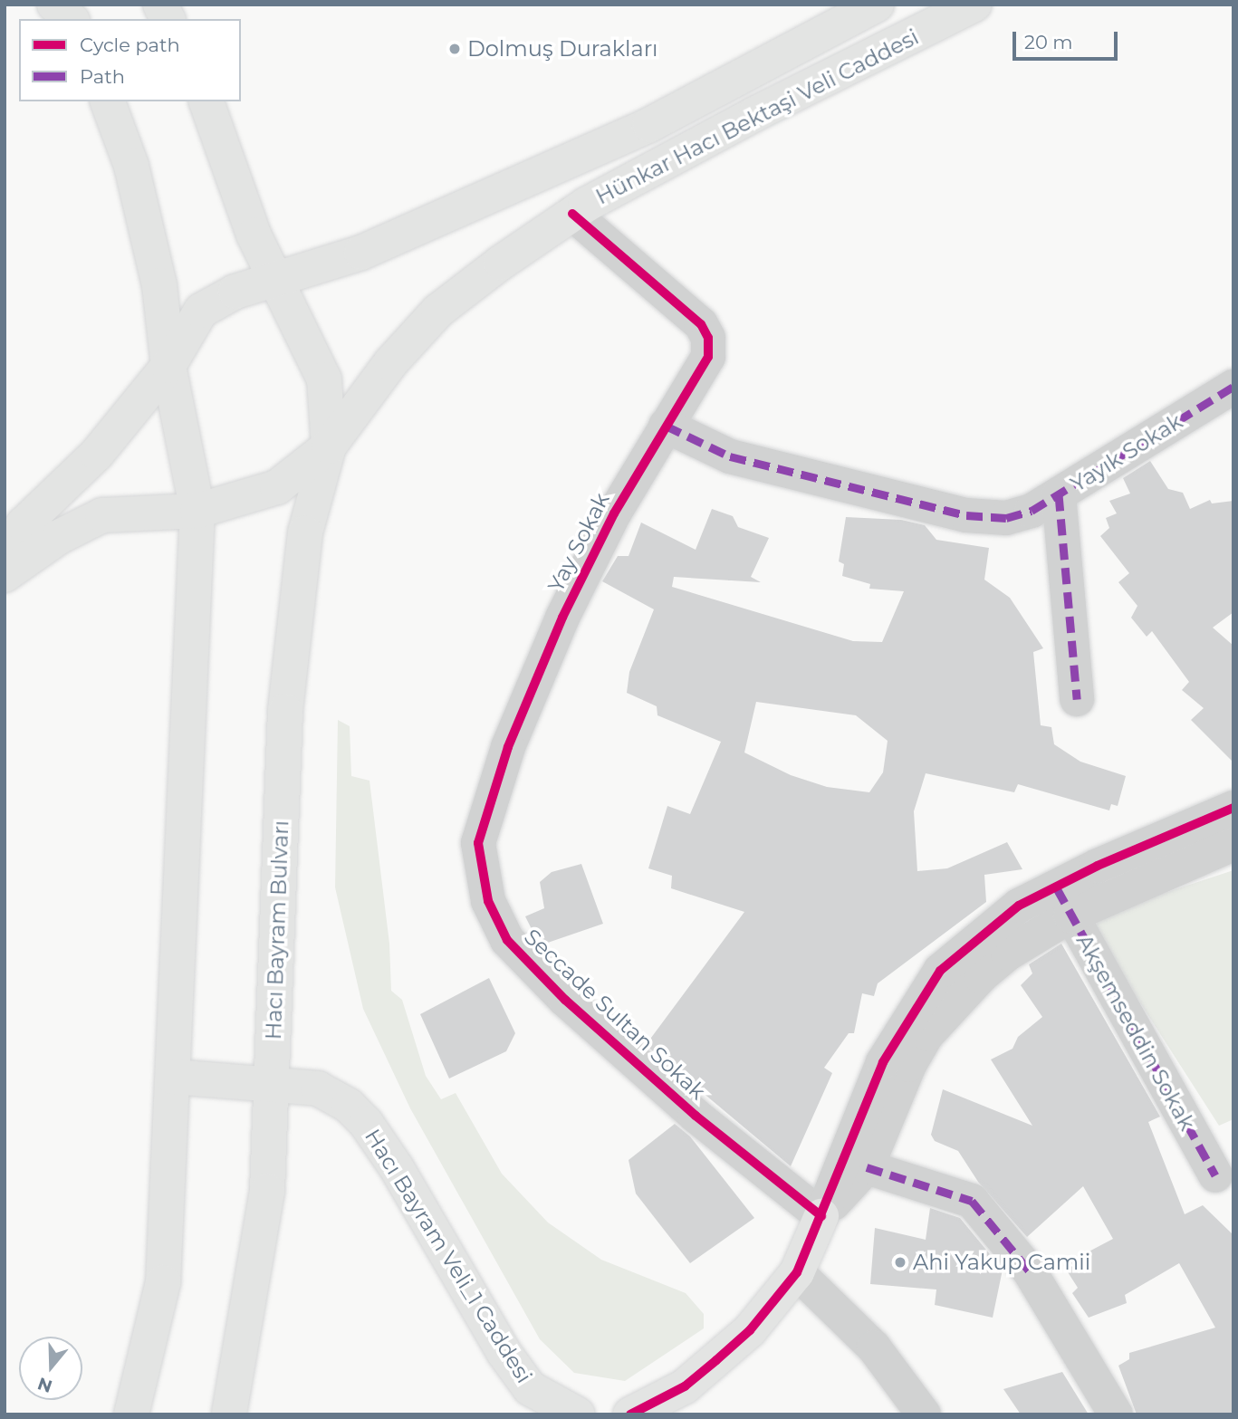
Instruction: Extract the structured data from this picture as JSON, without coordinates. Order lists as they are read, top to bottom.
{
  "streets": {
    "main road": ["Hünkar Hacı Bektaşi Veli Caddesi", "Hacı Bayram Bulvarı", "Hacı Bayram Veli_1 Caddesi"],
    "street": [
      "Yayık Sokak",
      "Yay Sokak",
      "Seccade Sultan Sokak",
      "Akşemseddin Sokak"
    ]
  },
  "crossings": [
    ["Hünkar Hacı Bektaşi Veli Caddesi", "Yay Sokak"],
    ["Hünkar Hacı Bektaşi Veli Caddesi", "Hacı Bayram Bulvarı"],
    ["Yayık Sokak", "Yay Sokak"],
    ["Yay Sokak", "Seccade Sultan Sokak"],
    ["Hacı Bayram Bulvarı", "Hacı Bayram Veli_1 Caddesi"]
  ],
  "places": ["Dolmuş Durakları", "Ahi Yakup Camii"],
  "legend": ["Cycle path", "Path"],
  "scale_bar": "20 m",
  "north": "bottom"
}
